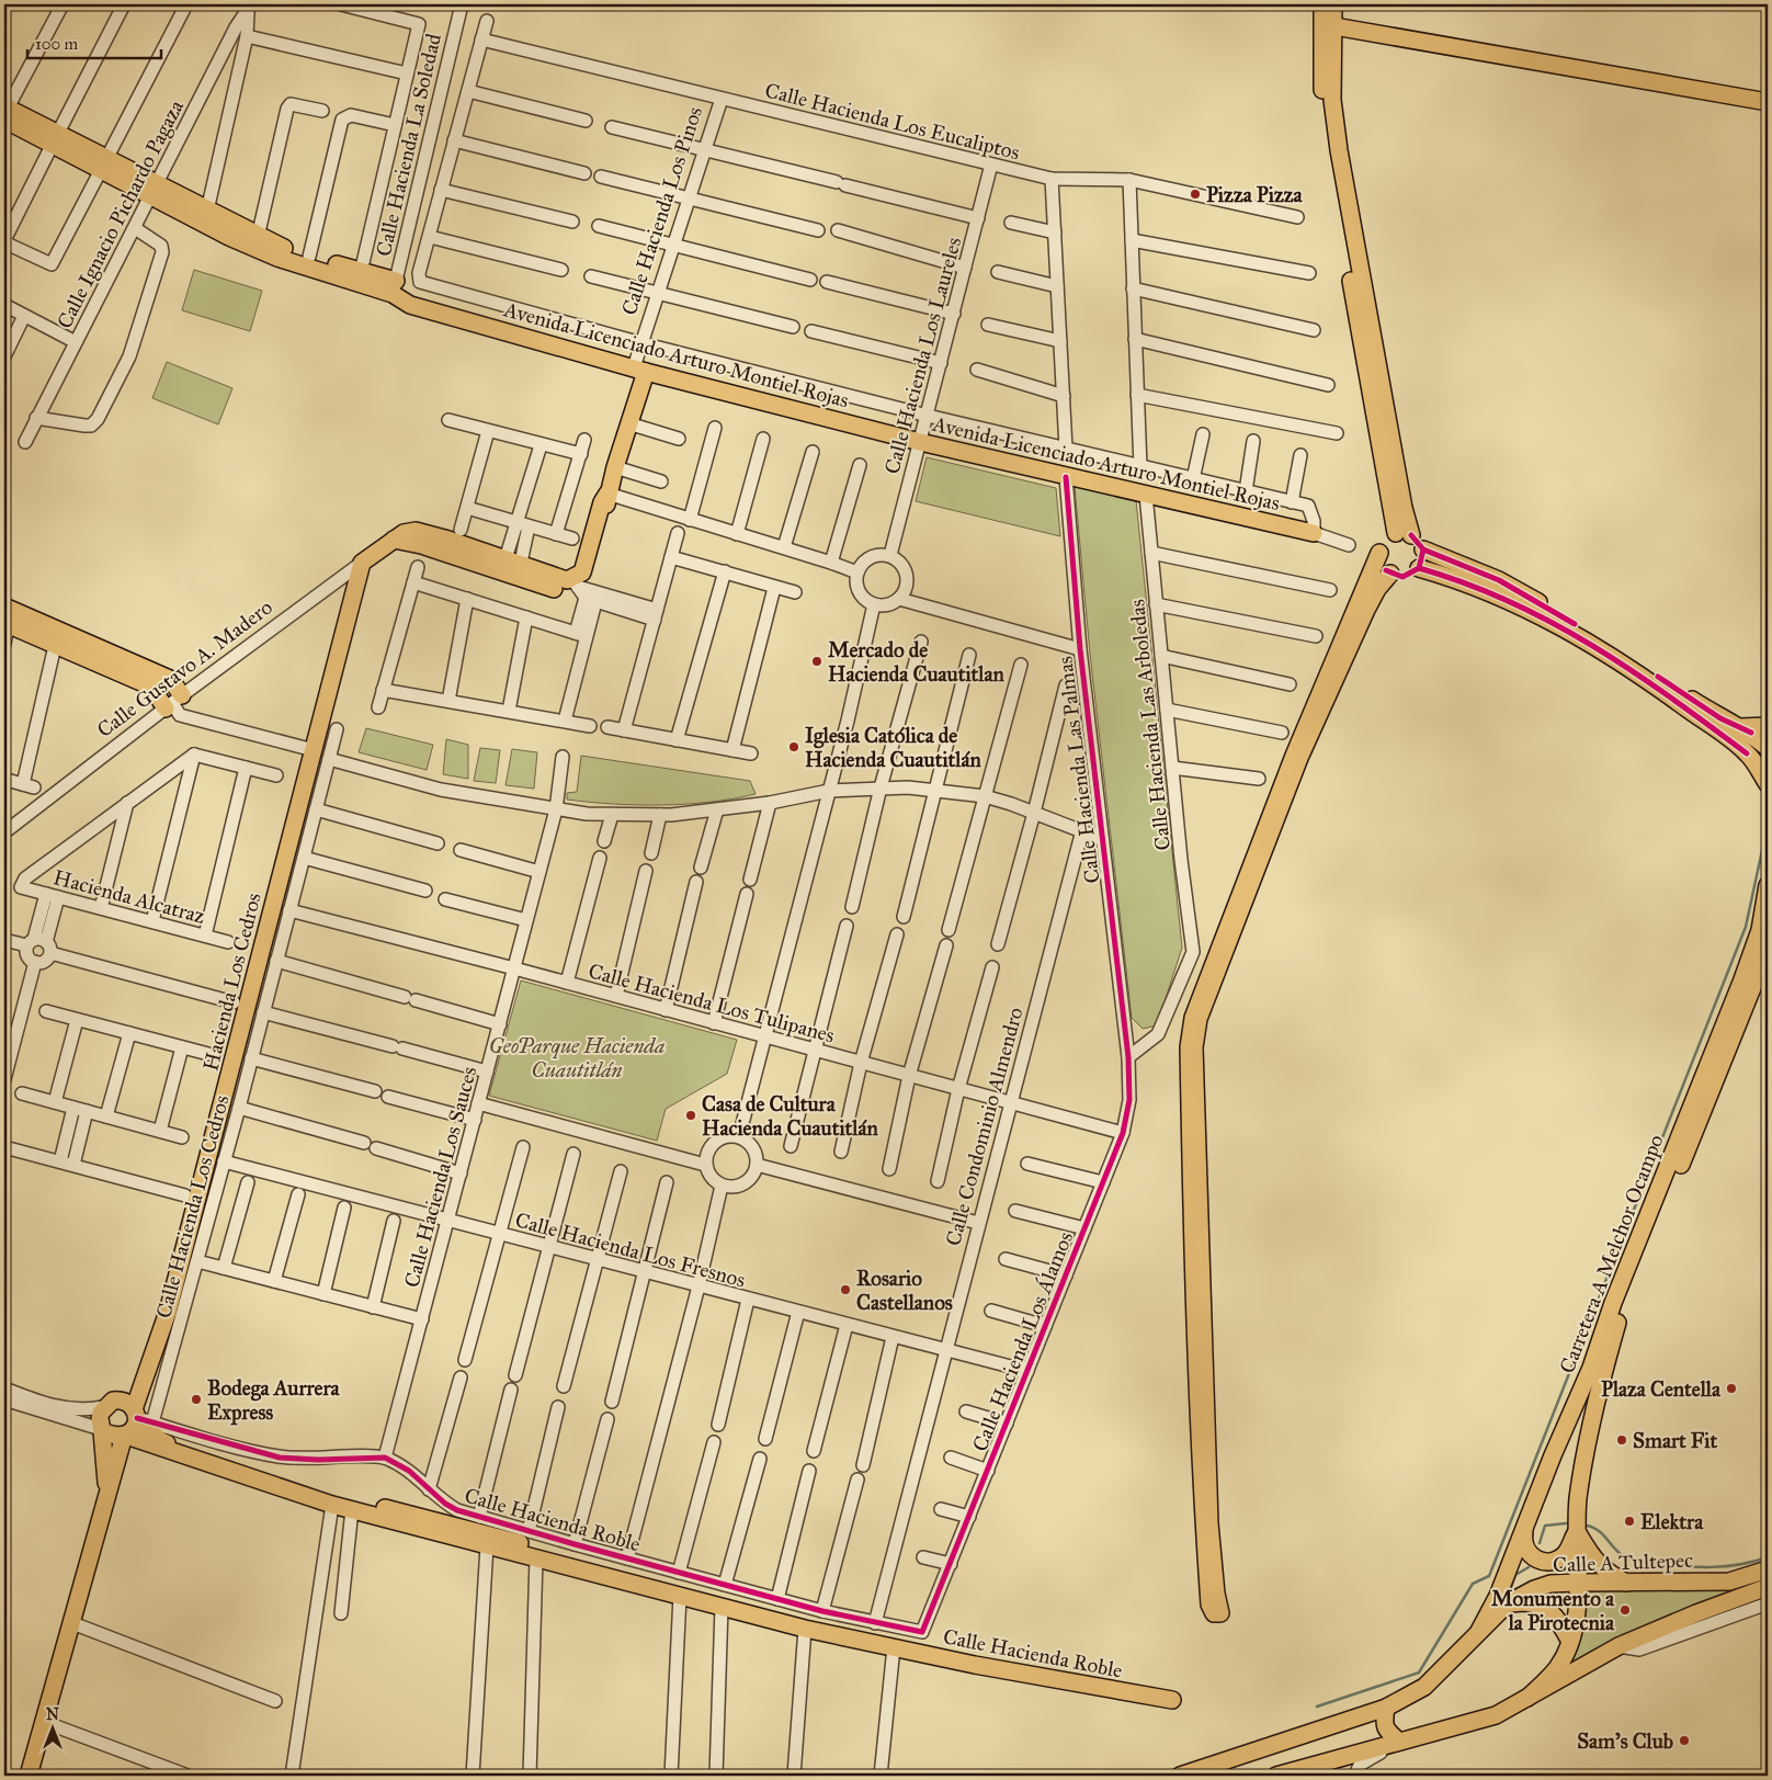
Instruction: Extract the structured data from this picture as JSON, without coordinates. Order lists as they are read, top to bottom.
{
  "streets": {
    "main road": [
      "Calle Hacienda Los Pinos",
      "Avenida Licenciado Arturo Montiel Rojas",
      "Calle Gustavo A. Madero",
      "Hacienda Los Cedros",
      "Carretera A Melchor Ocampo",
      "Calle Hacienda Roble",
      "Calle A Tultepec"
    ],
    "street": [
      "Calle Hacienda Los Eucaliptos",
      "Calle Hacienda La Soledad",
      "Calle Ignacio Pichardo Pagaza",
      "Calle Hacienda Los Laureles",
      "Calle Hacienda Las Arboledas",
      "Calle Hacienda Las Palmas",
      "Hacienda Alcatraz",
      "Calle Hacienda Los Tulipanes",
      "Calle Condominio Almendro",
      "Calle Hacienda Los Sauces",
      "Calle Hacienda Los Cedros",
      "Calle Hacienda Los Fresnos",
      "Calle Hacienda Los Álamos"
    ]
  },
  "crossings": [
    ["Calle Hacienda Los Eucaliptos", "Calle Hacienda Los Pinos"],
    ["Calle Hacienda Los Eucaliptos", "Calle Hacienda Los Laureles"],
    ["Calle Hacienda La Soledad", "Avenida Licenciado Arturo Montiel Rojas"],
    ["Calle Hacienda Los Pinos", "Avenida Licenciado Arturo Montiel Rojas"],
    ["Calle Hacienda Los Pinos", "Calle Gustavo A. Madero"],
    ["Calle Ignacio Pichardo Pagaza", "Avenida Licenciado Arturo Montiel Rojas"],
    ["Avenida Licenciado Arturo Montiel Rojas", "Calle Hacienda Los Laureles"],
    ["Avenida Licenciado Arturo Montiel Rojas", "Calle Hacienda Las Arboledas"],
    ["Avenida Licenciado Arturo Montiel Rojas", "Calle Hacienda Las Palmas"],
    ["Calle Gustavo A. Madero", "Hacienda Los Cedros"],
    ["Calle Hacienda Las Arboledas", "Calle Hacienda Las Palmas"],
    ["Calle Hacienda Las Arboledas", "Calle Hacienda Los Álamos"],
    ["Calle Hacienda Las Palmas", "Calle Hacienda Los Álamos"],
    ["Hacienda Los Cedros", "Calle Hacienda Los Cedros"],
    ["Hacienda Los Cedros", "Calle Hacienda Roble"],
    ["Calle Hacienda Los Tulipanes", "Calle Condominio Almendro"],
    ["Calle Hacienda Los Tulipanes", "Calle Hacienda Los Sauces"],
    ["Calle Hacienda Los Tulipanes", "Calle Hacienda Los Cedros"],
    ["Calle Hacienda Los Tulipanes", "Calle Hacienda Los Álamos"],
    ["Calle Condominio Almendro", "Calle Hacienda Los Fresnos"],
    ["Calle Condominio Almendro", "Calle Hacienda Roble"],
    ["Calle Hacienda Los Sauces", "Calle Hacienda Los Fresnos"],
    ["Calle Hacienda Los Sauces", "Calle Hacienda Roble"],
    ["Calle Hacienda Los Cedros", "Calle Hacienda Los Fresnos"],
    ["Calle Hacienda Los Cedros", "Calle Hacienda Roble"],
    ["Calle Hacienda Los Fresnos", "Calle Hacienda Los Álamos"],
    ["Carretera A Melchor Ocampo", "Calle A Tultepec"],
    ["Calle Hacienda Los Álamos", "Calle Hacienda Roble"]
  ],
  "parks": ["GeoParque Hacienda Cuautitlán"],
  "places": [
    "Pizza Pizza",
    "Mercado de Hacienda Cuautitlan",
    "Iglesia Católica de Hacienda Cuautitlán",
    "Casa de Cultura Hacienda Cuautitlán",
    "Rosario Castellanos",
    "Plaza Centella",
    "Bodega Aurrera Express",
    "Smart Fit",
    "Elektra",
    "Monumento a la Pirotecnia",
    "Sam's Club"
  ],
  "scale_bar": "100 m",
  "north": "top"
}
